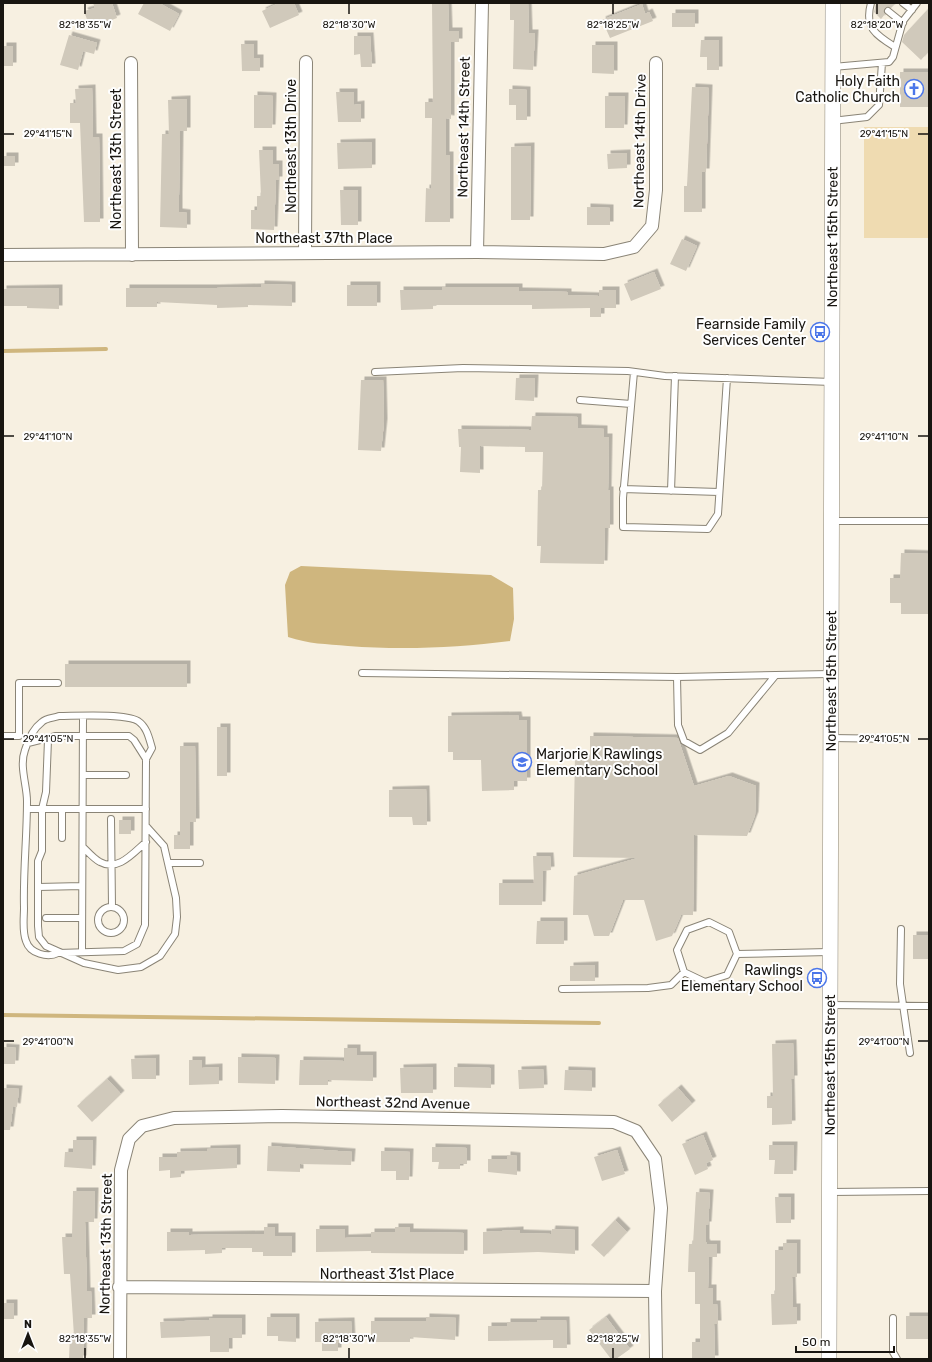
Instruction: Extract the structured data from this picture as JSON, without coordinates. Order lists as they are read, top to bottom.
{
  "streets": {
    "street": [
      "Northeast 14th Street",
      "Northeast 14th Drive",
      "Northeast 13th Drive",
      "Northeast 13th Street",
      "Northeast 15th Street",
      "Northeast 37th Place",
      "Northeast 32nd Avenue",
      "Northeast 31st Place"
    ]
  },
  "crossings": [
    ["Northeast 14th Street", "Northeast 37th Place"],
    ["Northeast 14th Drive", "Northeast 37th Place"],
    ["Northeast 13th Drive", "Northeast 37th Place"],
    ["Northeast 13th Street", "Northeast 37th Place"],
    ["Northeast 13th Street", "Northeast 32nd Avenue"],
    ["Northeast 13th Street", "Northeast 31st Place"],
    ["Northeast 32nd Avenue", "Northeast 31st Place"]
  ],
  "places": {
    "church": ["Holy Faith Catholic Church"],
    "bus stop": ["Fearnside Family Services Center", "Rawlings Elementary School"],
    "school or university": ["Marjorie K Rawlings Elementary School"]
  },
  "scale_bar": "50 m",
  "north": "top",
  "coordinates": [
    "82°18'35\"W",
    "82°18'30\"W",
    "82°18'25\"W",
    "82°18'20\"W",
    "29°41'15\"N",
    "29°41'10\"N",
    "29°41'05\"N",
    "29°41'00\"N"
  ]
}
